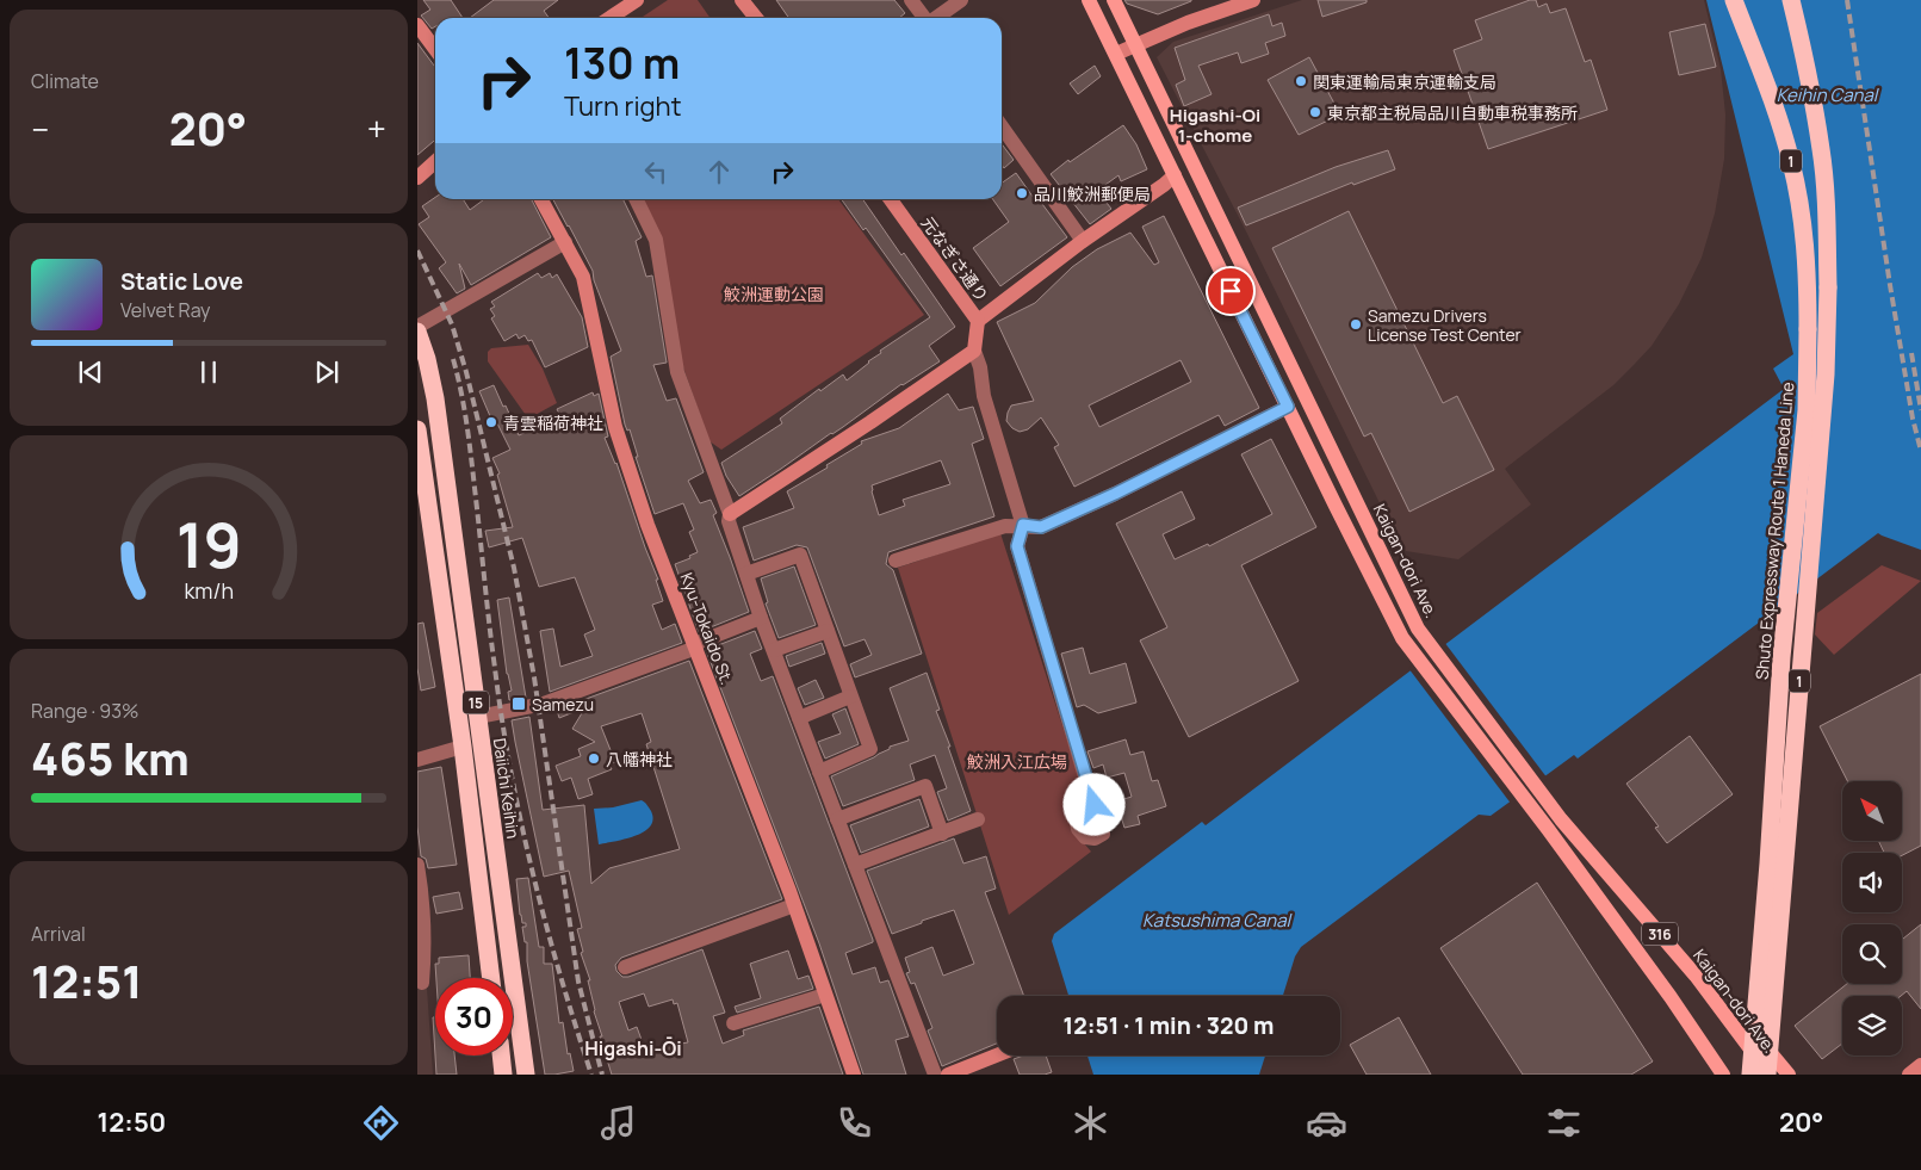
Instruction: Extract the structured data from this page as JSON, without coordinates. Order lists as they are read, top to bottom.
{
  "streets": {
    "highway": [
      "1",
      "Shuto Expressway Route 1 Haneda Line",
      "15",
      "Daiichi Keihin"
    ],
    "main road": ["Kaigan-dori Ave.", "316"],
    "street": ["元なぎさ通り", "Kyu-Tokaido St."]
  },
  "crossings": [
    ["1", "Kaigan-dori Ave."]
  ],
  "districts": ["Higashi-Oi 1-chome", "Higashi-Ōi"],
  "water": ["Keihin Canal", "Katsushima Canal"],
  "parks": ["鮫洲運動公園", "鮫洲入江広場"],
  "places": {
    "other": [
      "関東運輸局東京運輸支局",
      "東京都主税局品川自動車税事務所",
      "品川鮫洲郵便局",
      "Samezu Drivers License Test Center",
      "青雲稲荷神社",
      "八幡神社"
    ],
    "transit": ["Samezu"]
  },
  "north": "top left",
  "page": {
    "tile": [
      "Climate",
      ["Range · 93%", "465 km"],
      ["Arrival", "12:51"]
    ],
    "turn": ["130 m", "Turn right"],
    "heat": ["−", "20°", "+"],
    "song": ["Static Love", "Velvet Ray"],
    "limit": "30",
    "trip": "12:51 · 1 min · 320 m",
    "tabs": ["12:50", "20°"],
    "gauge": ["19", "km/h"]
  }
}
